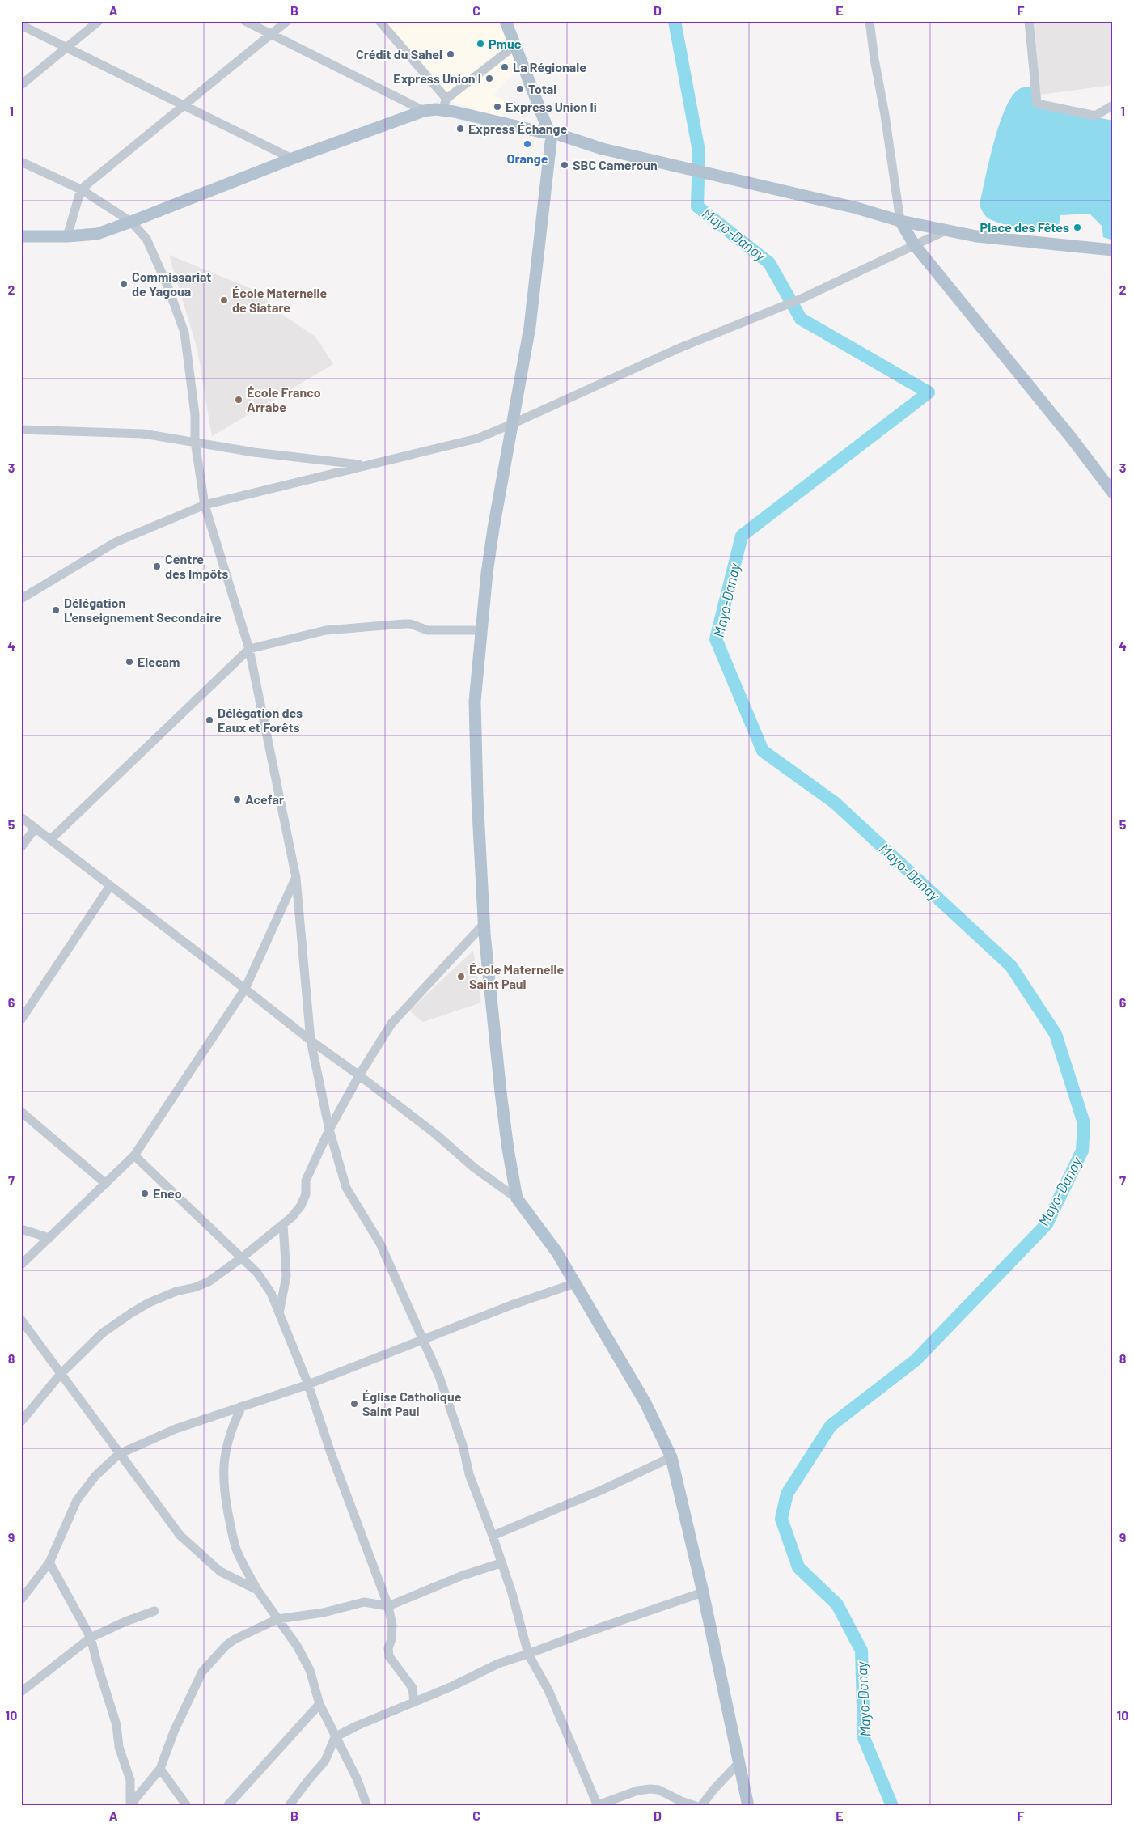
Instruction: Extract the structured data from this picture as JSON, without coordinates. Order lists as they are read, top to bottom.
{
  "water": ["Mayo-Danay"],
  "places": [
    "Pmuc",
    "Crédit du Sahel",
    "La Régionale",
    "Express Union I",
    "Total",
    "Express Union Ii",
    "Express Échange",
    "Orange",
    "SBC Cameroun",
    "Place des Fêtes",
    "Commissariat de Yagoua",
    "École Maternelle de Siatare",
    "École Franco Arrabe",
    "Centre des Impôts",
    "Délégation L'enseignement Secondaire",
    "Elecam",
    "Délégation des Eaux et Forêts",
    "Acefar",
    "École Maternelle Saint Paul",
    "Eneo",
    "Église Catholique Saint Paul"
  ],
  "grid": {
    "columns": [
      "A",
      "B",
      "C",
      "D",
      "E",
      "F"
    ],
    "rows": [
      "1",
      "2",
      "3",
      "4",
      "5",
      "6",
      "7",
      "8",
      "9",
      "10"
    ]
  }
}
